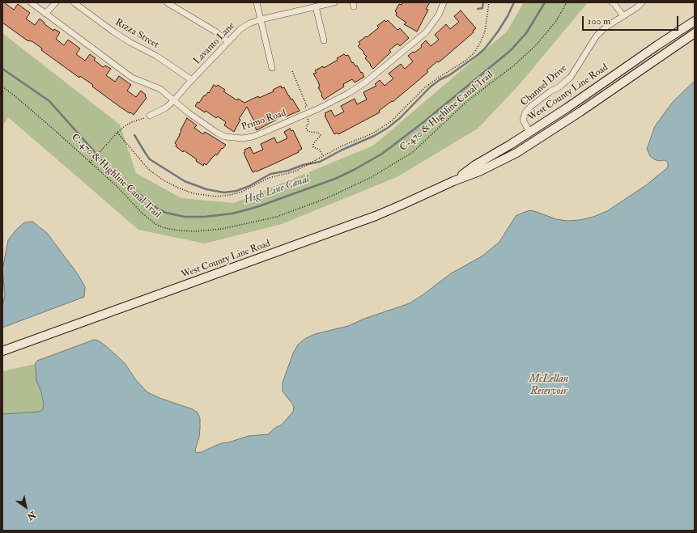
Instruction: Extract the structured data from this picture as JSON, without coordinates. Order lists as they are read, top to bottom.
{
  "streets": {
    "main road": ["West County Line Road"],
    "street": [
      "Rizza Street",
      "Lavanto Lane",
      "Channel Drive",
      "Primo Road"
    ],
    "path": ["C-470 & Highline Canal Trail"]
  },
  "crossings": [
    ["Rizza Street", "Lavanto Lane"],
    ["Lavanto Lane", "Primo Road"],
    ["Channel Drive", "West County Line Road"]
  ],
  "water": ["High Line Canal", "McLellan Reservoir"],
  "scale_bar": "100 m",
  "north": "bottom right"
}
